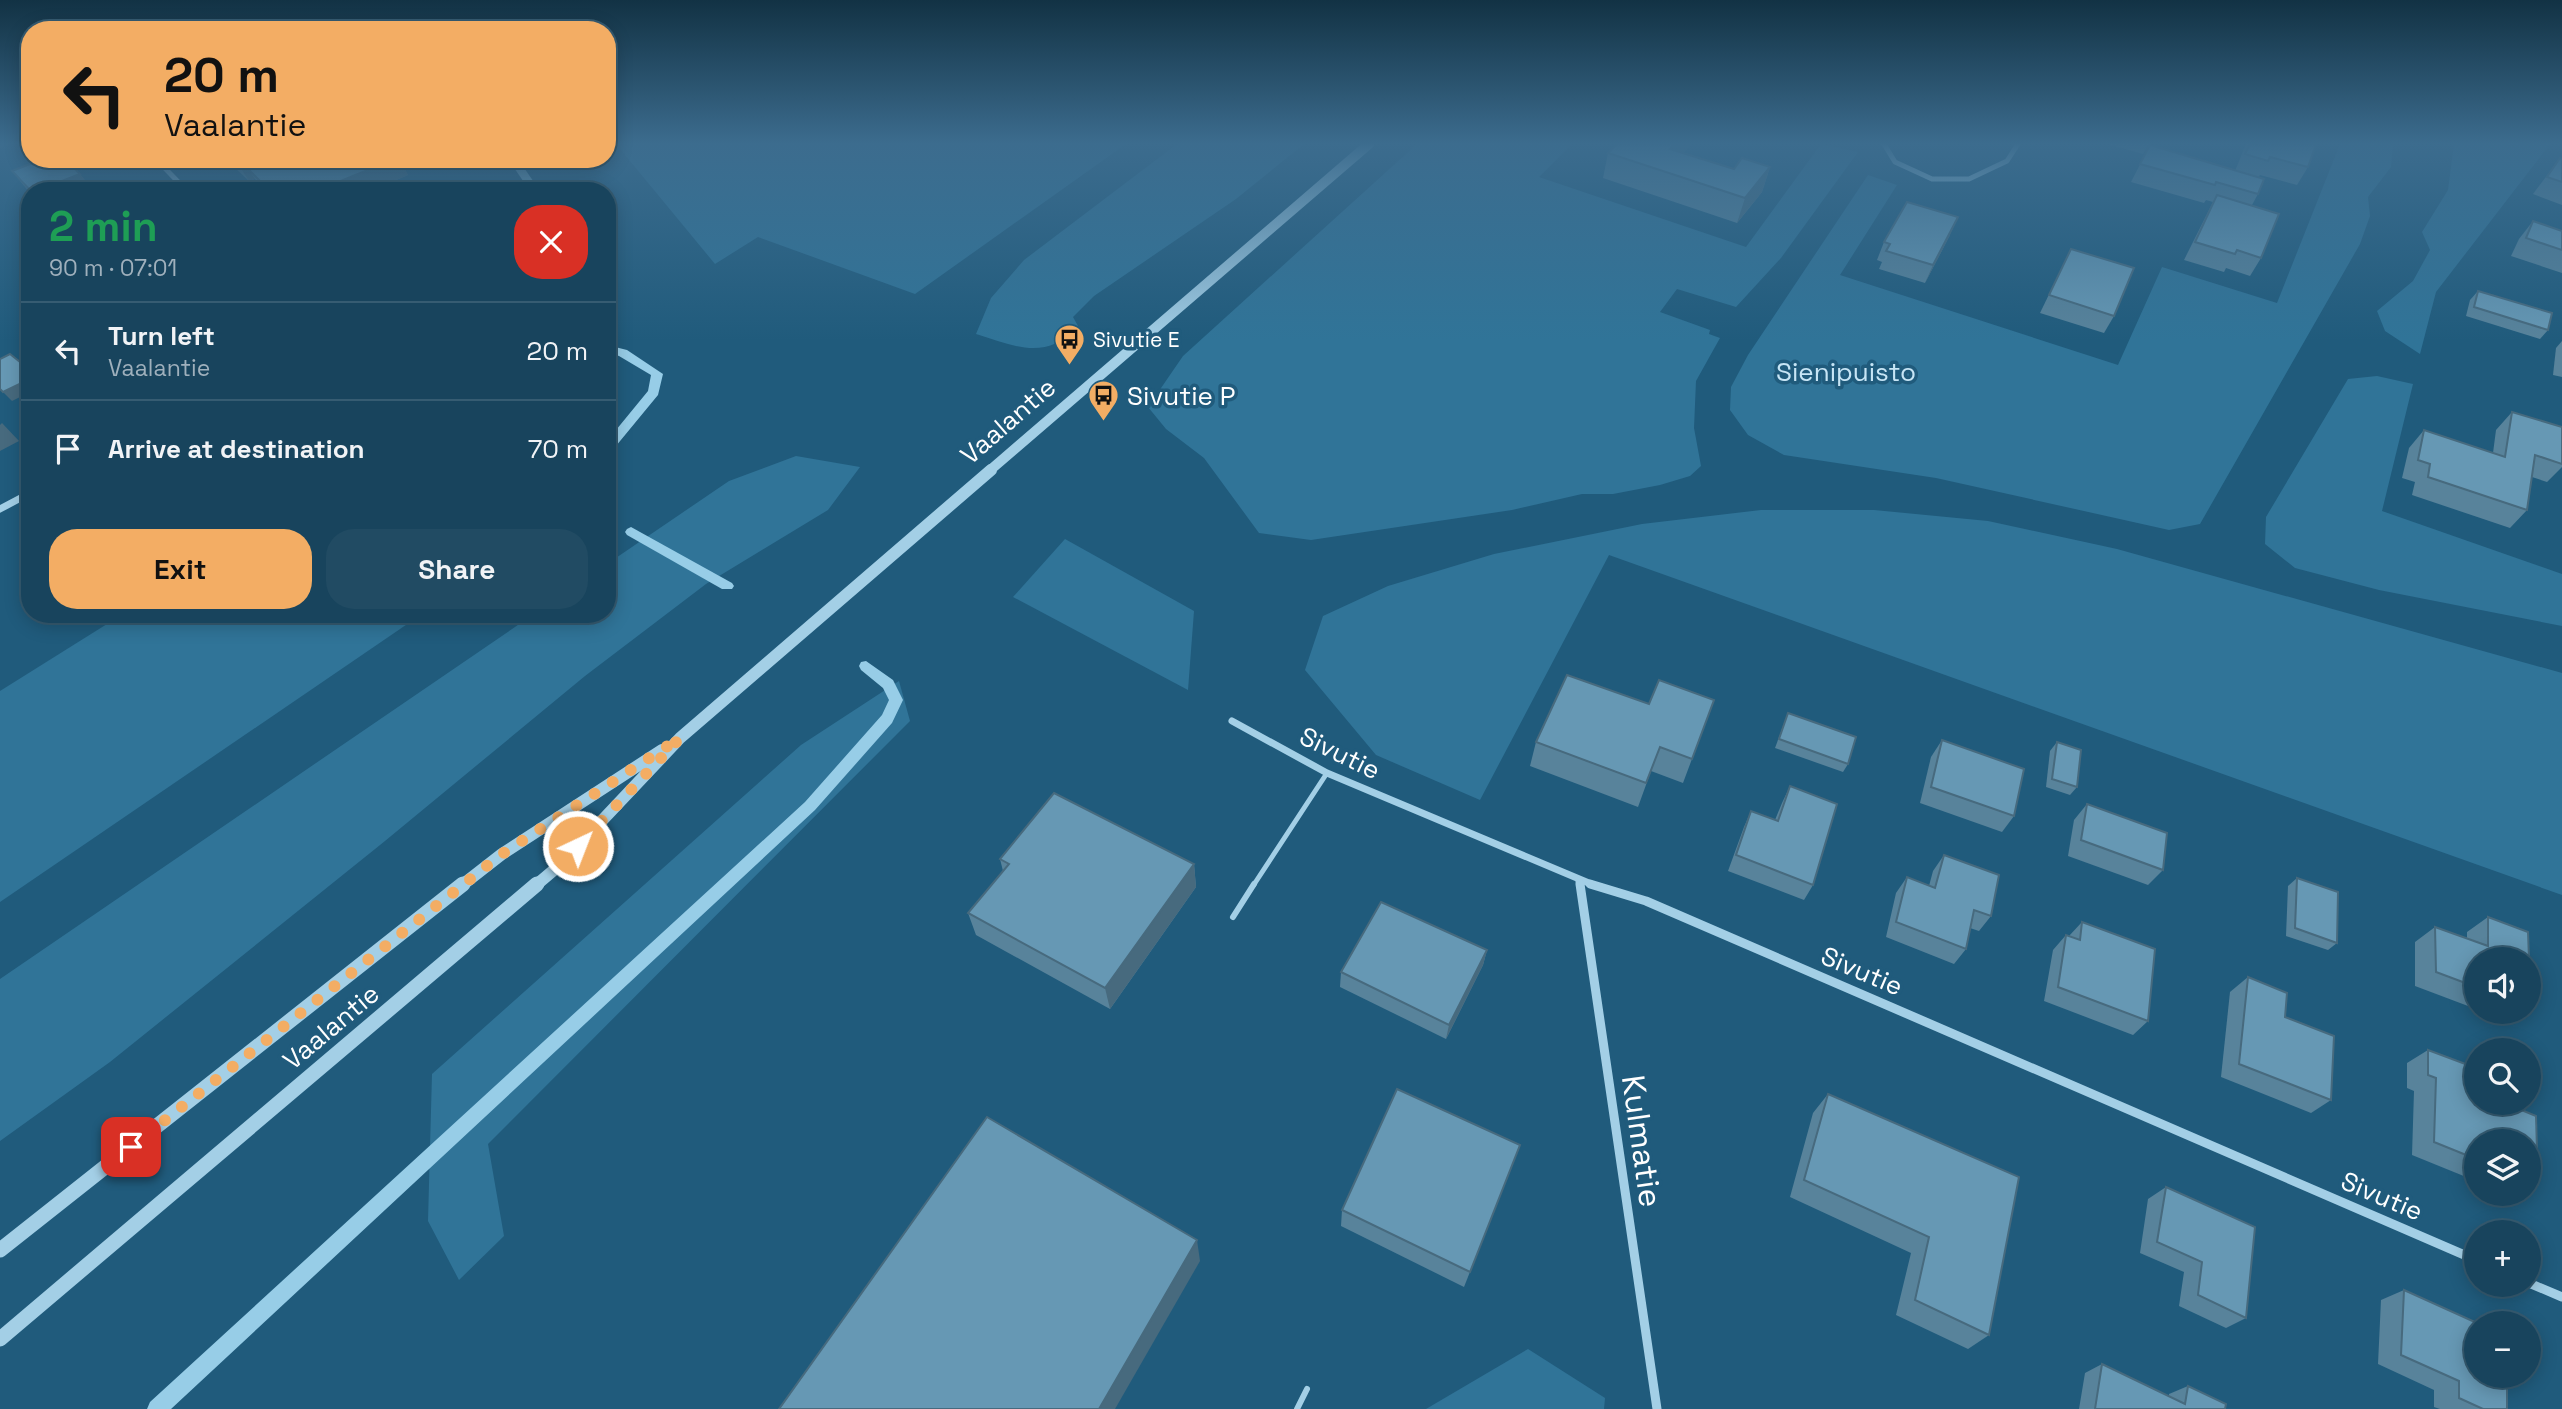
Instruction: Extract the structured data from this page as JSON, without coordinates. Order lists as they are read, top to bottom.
{
  "streets": {
    "street": ["Vaalantie", "Sivutie", "Kulmatie"]
  },
  "crossings": [
    ["Sivutie", "Kulmatie"]
  ],
  "parks": ["Sienipuisto"],
  "places": {
    "bus stop": ["Sivutie E", "Sivutie P"]
  },
  "page": {
    "turn": ["20 m", "Vaalantie"],
    "heading": ["2 min", "90 m · 07:01"],
    "list": [
      {
        "name": "Turn left",
        "note": "Vaalantie",
        "value": "20 m"
      },
      {
        "name": "Arrive at destination",
        "value": "70 m"
      }
    ],
    "buttons": ["Exit", "Share"],
    "map_buttons": ["+", "−"]
  }
}
